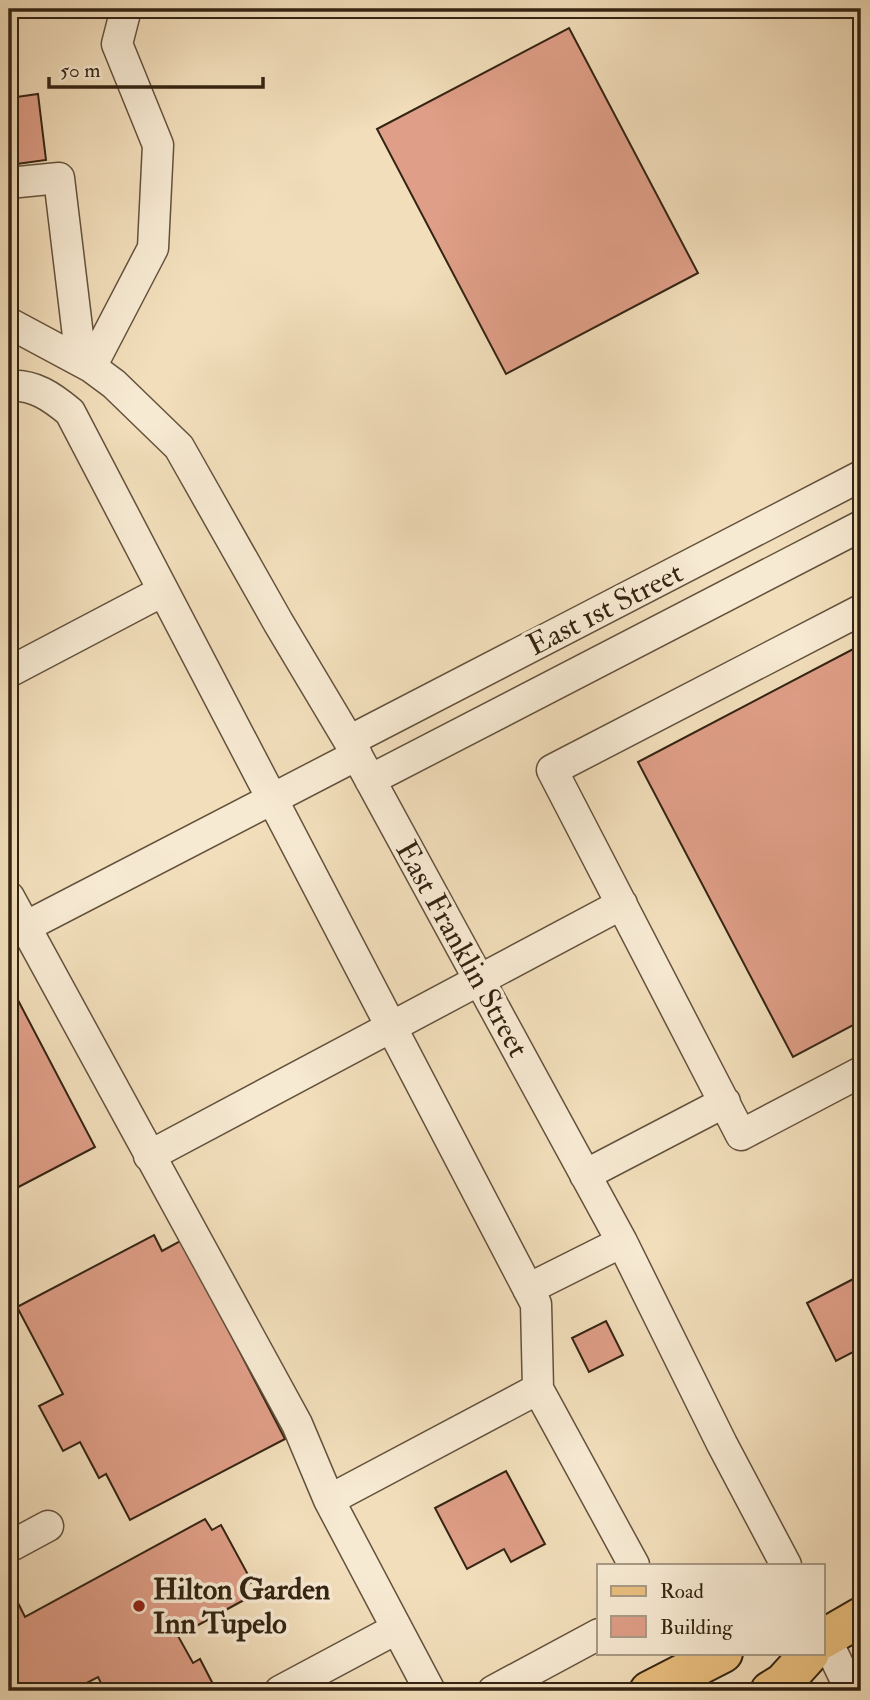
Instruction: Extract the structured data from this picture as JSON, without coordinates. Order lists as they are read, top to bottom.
{
  "streets": {
    "street": ["East 1st Street", "East Franklin Street"]
  },
  "crossings": [
    ["East 1st Street", "East Franklin Street"]
  ],
  "places": ["Hilton Garden Inn Tupelo"],
  "legend": ["Road", "Building"],
  "scale_bar": "50 m"
}
